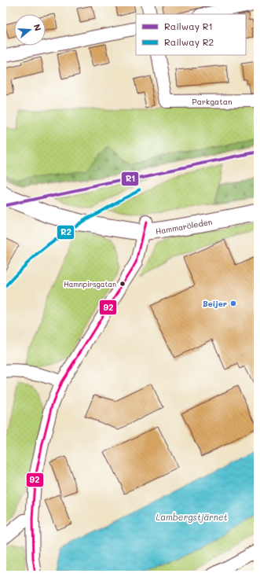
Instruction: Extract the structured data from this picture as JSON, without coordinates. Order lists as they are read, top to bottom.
{
  "streets": {
    "main road": ["Hammaröleden"],
    "street": ["Parkgatan"]
  },
  "water": ["Lambergstjärnet"],
  "places": ["Hamnpirsgatan", "Beijer"],
  "lines": ["rail line R1", "rail line R2", "transit line 92"],
  "legend": ["Railway R1", "Railway R2"],
  "north": "right"
}
